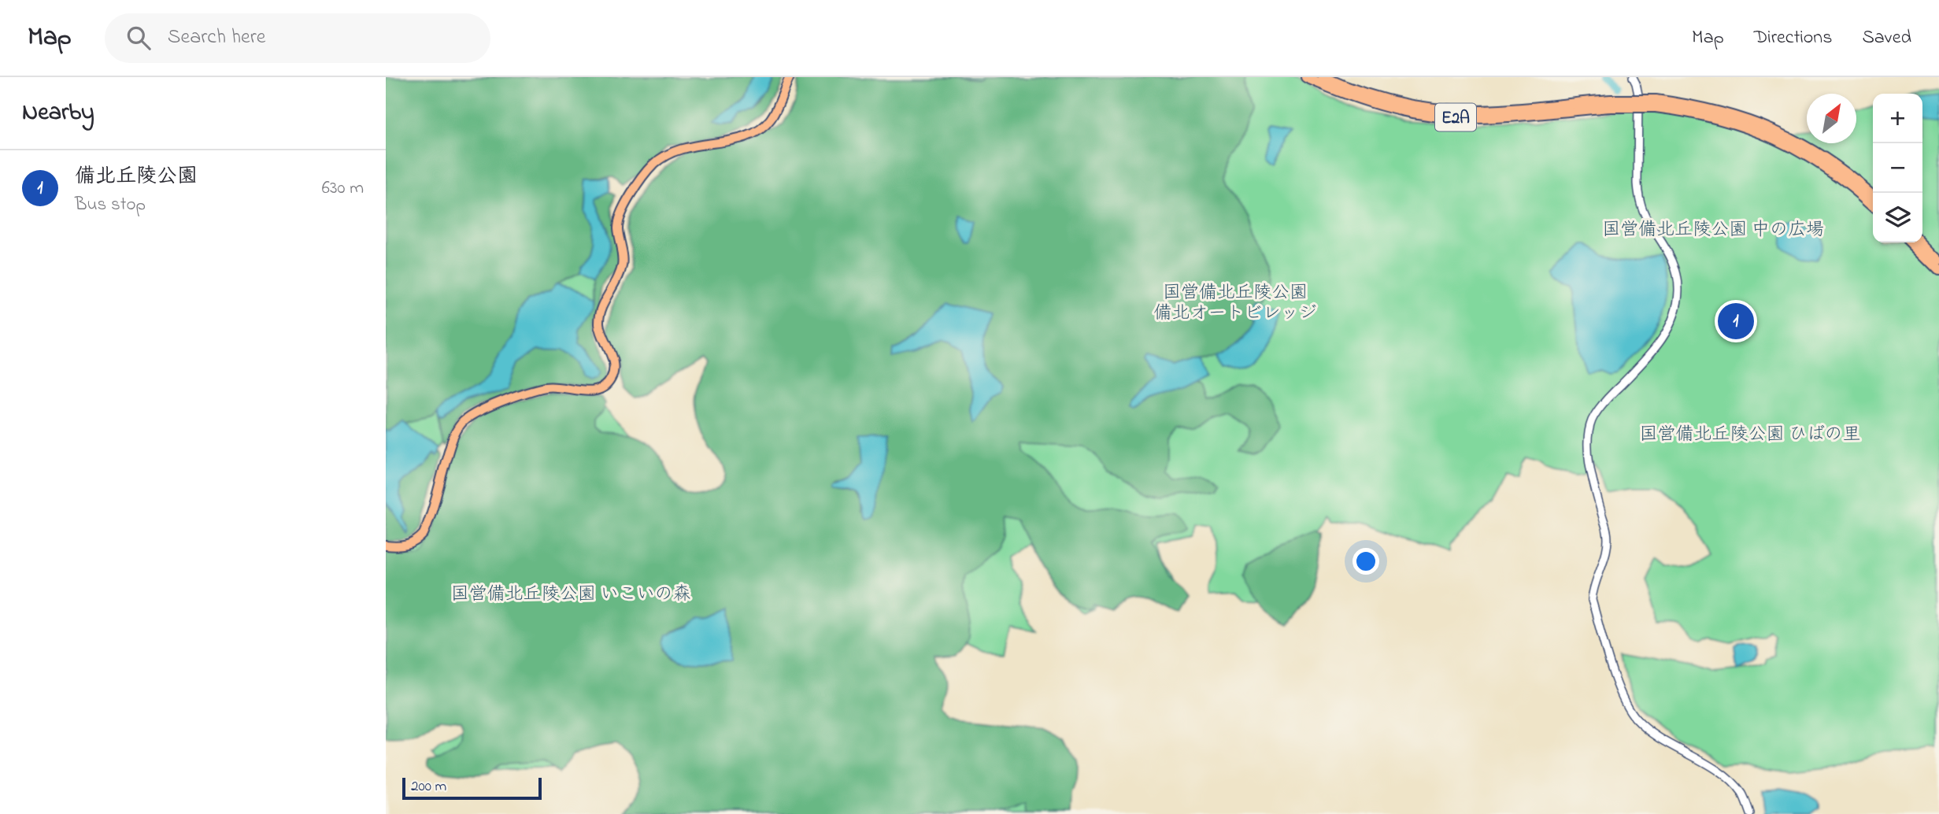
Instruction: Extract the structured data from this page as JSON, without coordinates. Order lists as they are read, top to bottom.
{
  "streets": {
    "highway": ["E2A"]
  },
  "parks": [
    "国営備北丘陵公園 中の広場",
    "国営備北丘陵公園 備北オートビレッジ",
    "国営備北丘陵公園 ひばの里",
    "国営備北丘陵公園 いこいの森"
  ],
  "scale_bar": "200 m",
  "north": "top right",
  "page": {
    "header": "Map",
    "search": "Search here",
    "nav": ["Map", "Directions", "Saved"],
    "heading": "Nearby",
    "map_buttons": ["+", "−"],
    "list": [
      {
        "mark": "1",
        "name": "備北丘陵公園",
        "note": "Bus stop",
        "value": "630 m"
      }
    ],
    "pins": "1",
    "scale": "200 m"
  }
}
